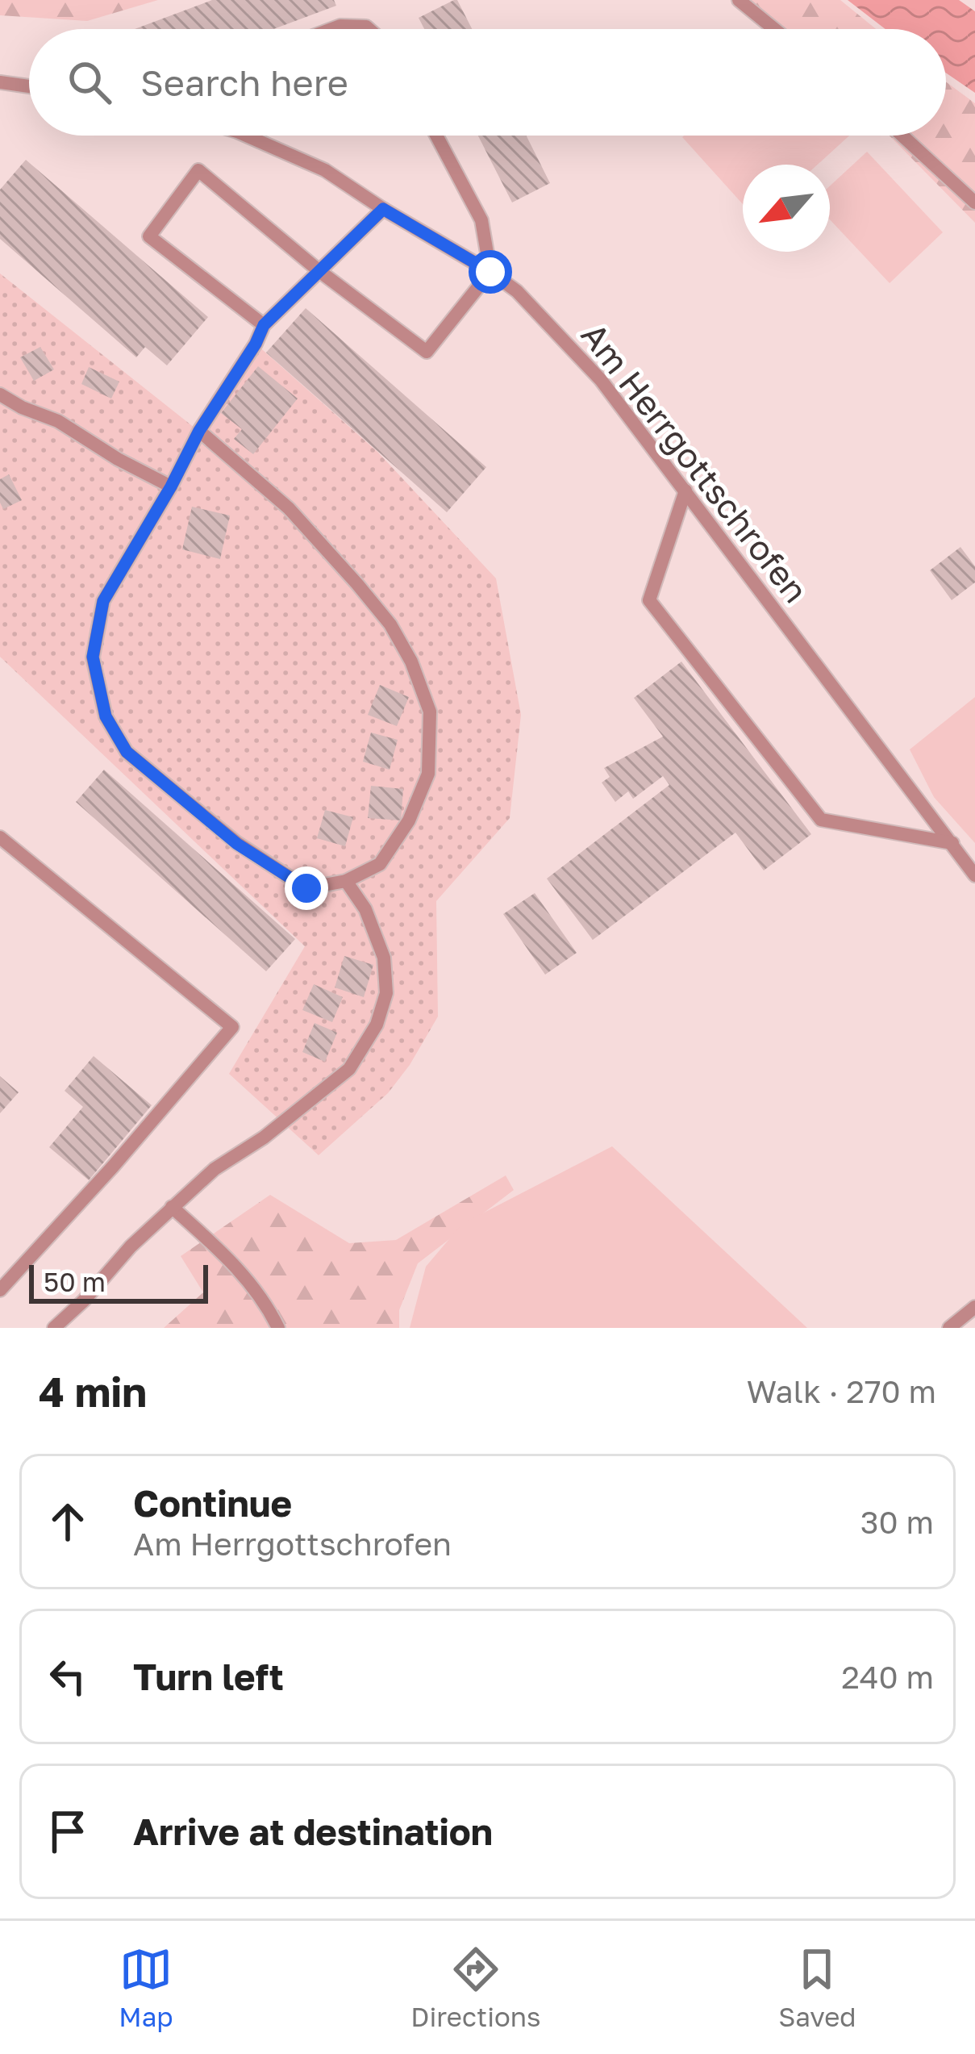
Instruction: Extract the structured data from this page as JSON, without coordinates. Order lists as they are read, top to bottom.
{
  "streets": {
    "lane": ["Am Herrgottschrofen"]
  },
  "scale_bar": "50 m",
  "north": "bottom left",
  "page": {
    "search": "Search here",
    "scale": "50 m",
    "heading": ["4 min", "Walk · 270 m"],
    "list": [
      ["Continue", "Am Herrgottschrofen", "30 m"],
      ["Turn left", "240 m"],
      "Arrive at destination"
    ],
    "nav": ["Map", "Directions", "Saved"]
  }
}
